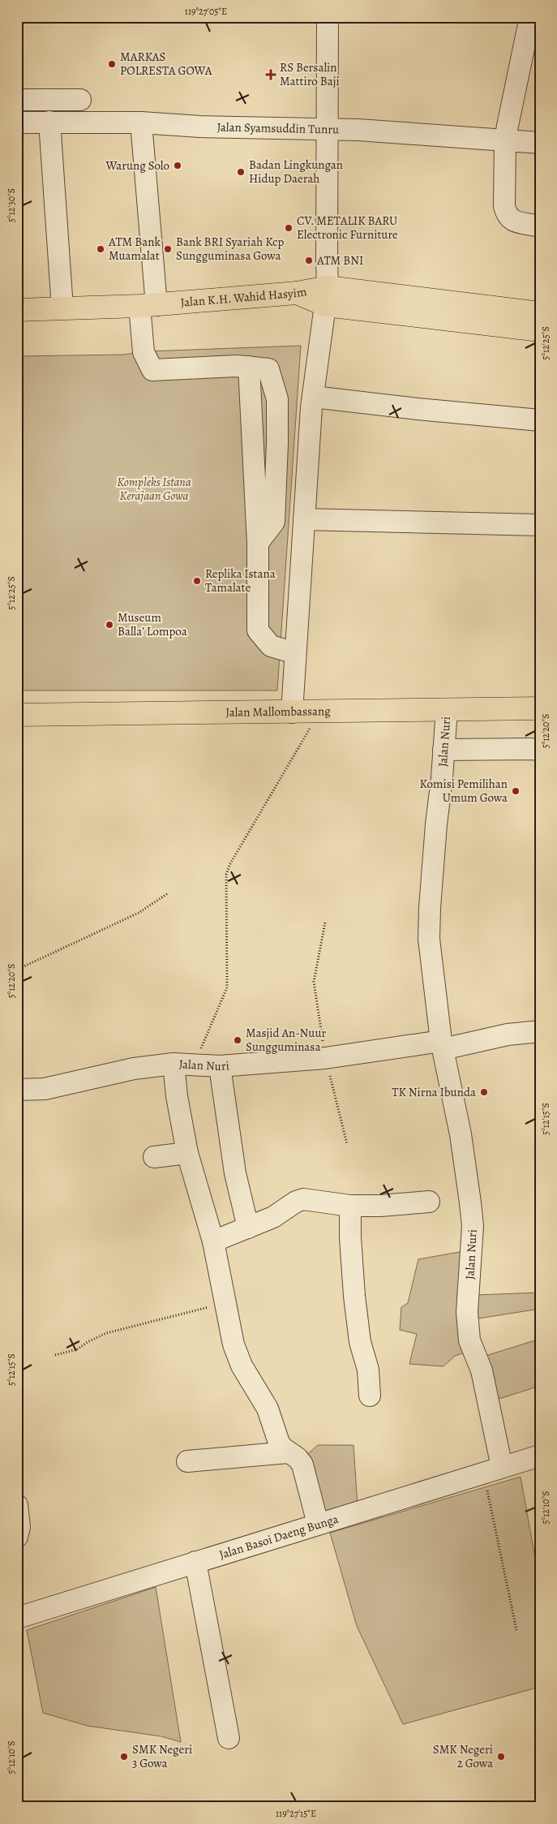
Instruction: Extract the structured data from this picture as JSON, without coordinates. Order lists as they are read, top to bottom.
{
  "streets": {
    "highway": ["Jalan K.H. Wahid Hasyim", "Jalan Mallombassang"],
    "street": ["Jalan Syamsuddin Tunru", "Jalan Nuri", "Jalan Basoi Daeng Bunga"]
  },
  "crossings": [
    ["Jalan Mallombassang", "Jalan Nuri"],
    ["Jalan Nuri", "Jalan Basoi Daeng Bunga"]
  ],
  "parks": ["Kompleks Istana Kerajaan Gowa"],
  "places": {
    "other": [
      "MARKAS POLRESTA GOWA",
      "Warung Solo",
      "Badan Lingkungan Hidup Daerah",
      "CV. METALIK BARU Electronic Furniture",
      "ATM Bank Muamalat",
      "Bank BRI Syariah Kcp Sungguminasa Gowa",
      "ATM BNI",
      "Replika Istana Tamalate",
      "Museum Ballaʼ Lompoa",
      "Komisi Pemilihan Umum Gowa",
      "Masjid An-Nuur Sungguminasa",
      "TK Nirna Ibunda",
      "SMK Negeri 3 Gowa",
      "SMK Negeri 2 Gowa"
    ],
    "health": ["RS Bersalin Mattiro Baji"]
  },
  "coordinates": [
    "119°27'05\"E",
    "5°12'30\"S",
    "5°12'25\"S",
    "5°12'20\"S",
    "5°12'15\"S",
    "5°12'10\"S",
    "119°27'15\"E"
  ]
}
